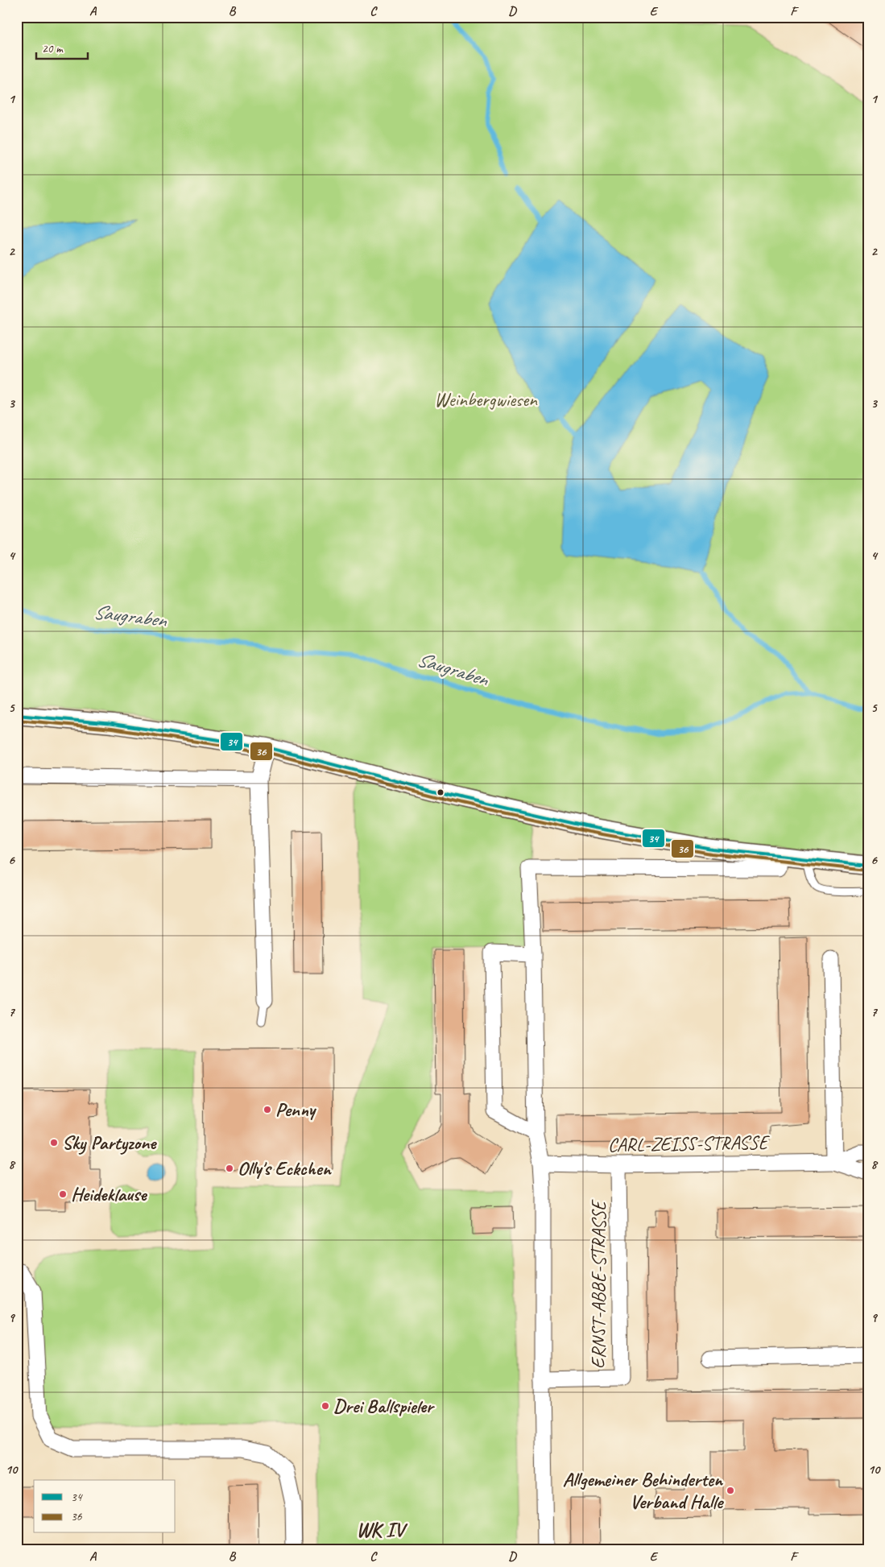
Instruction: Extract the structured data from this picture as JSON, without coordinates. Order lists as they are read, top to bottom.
{
  "streets": {
    "street": ["CARL-ZEISS-STRASSE", "ERNST-ABBE-STRASSE"]
  },
  "crossings": [
    ["CARL-ZEISS-STRASSE", "ERNST-ABBE-STRASSE"]
  ],
  "districts": ["WK IV"],
  "water": ["Saugraben"],
  "parks": ["Weinbergwiesen"],
  "places": [
    "Penny",
    "Sky Partyzone",
    "Olly's Eckchen",
    "Heideklause",
    "Drei Ballspieler",
    "Allgemeiner Behinderten Verband Halle"
  ],
  "lines": ["transit line 34", "transit line 36"],
  "legend": ["34", "36"],
  "scale_bar": "20 m",
  "grid": {
    "columns": [
      "A",
      "B",
      "C",
      "D",
      "E",
      "F"
    ],
    "rows": [
      "1",
      "2",
      "3",
      "4",
      "5",
      "6",
      "7",
      "8",
      "9",
      "10"
    ]
  }
}
